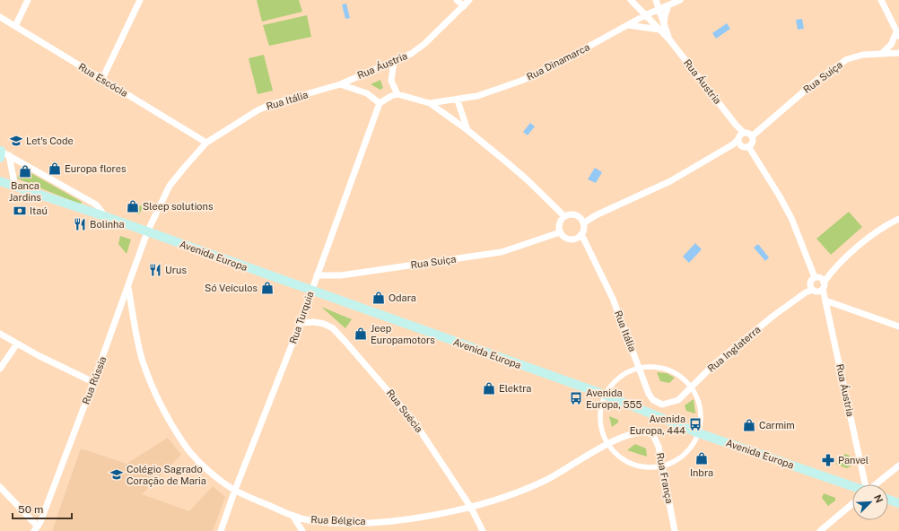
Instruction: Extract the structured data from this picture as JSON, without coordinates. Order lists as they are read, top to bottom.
{
  "streets": {
    "main road": ["Avenida Europa"],
    "street": [
      "Rua Dinamarca",
      "Rua Áustria",
      "Rua Suiça",
      "Rua Escócia",
      "Rua Itália",
      "Rua Turquia",
      "Rua Inglaterra",
      "Rua Rússia",
      "Rua Suécia",
      "Rua França",
      "Rua Bélgica"
    ]
  },
  "crossings": [
    ["Rua Dinamarca", "Rua Áustria"],
    ["Rua Áustria", "Rua Suiça"],
    ["Rua Áustria", "Rua Itália"],
    ["Rua Suiça", "Rua Itália"],
    ["Rua Suiça", "Rua Turquia"],
    ["Rua Escócia", "Rua Itália"],
    ["Rua Itália", "Avenida Europa"],
    ["Rua Itália", "Rua Inglaterra"],
    ["Rua Itália", "Rua Rússia"],
    ["Avenida Europa", "Rua Turquia"],
    ["Avenida Europa", "Rua Rússia"],
    ["Rua Turquia", "Rua Suécia"],
    ["Rua Turquia", "Rua Bélgica"],
    ["Rua Rússia", "Rua Bélgica"],
    ["Rua Suécia", "Rua Bélgica"],
    ["Rua França", "Rua Bélgica"]
  ],
  "places": {
    "school or university": ["Let's Code", "Colégio Sagrado Coração de Maria"],
    "shop": [
      "Europa flores",
      "Banca Jardins",
      "Sleep solutions",
      "Só Veículos",
      "Odara",
      "Jeep Europamotors",
      "Elektra",
      "Carmim",
      "Inbra"
    ],
    "bank": ["Itaú"],
    "restaurant": ["Bolinha", "Urus"],
    "bus stop": ["Avenida Europa, 555", "Avenida Europa, 444"],
    "pharmacy": ["Panvel"]
  },
  "scale_bar": "50 m",
  "north": "top right"
}
